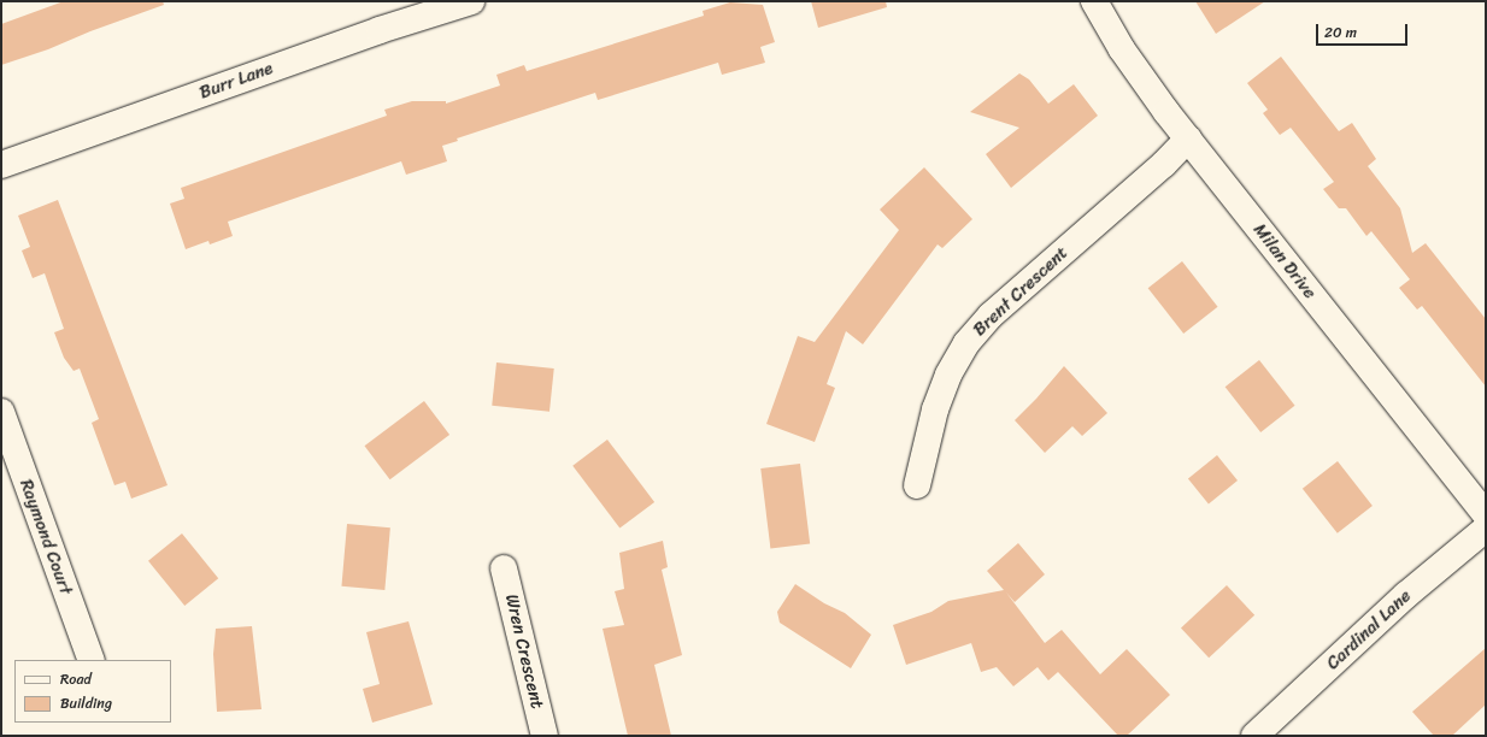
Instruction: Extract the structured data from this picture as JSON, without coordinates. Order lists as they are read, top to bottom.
{
  "streets": {
    "street": [
      "Burr Lane",
      "Milan Drive",
      "Brent Crescent",
      "Raymond Court",
      "Cardinal Lane",
      "Wren Crescent"
    ]
  },
  "crossings": [
    ["Milan Drive", "Brent Crescent"]
  ],
  "legend": ["Road", "Building"],
  "scale_bar": "20 m"
}
